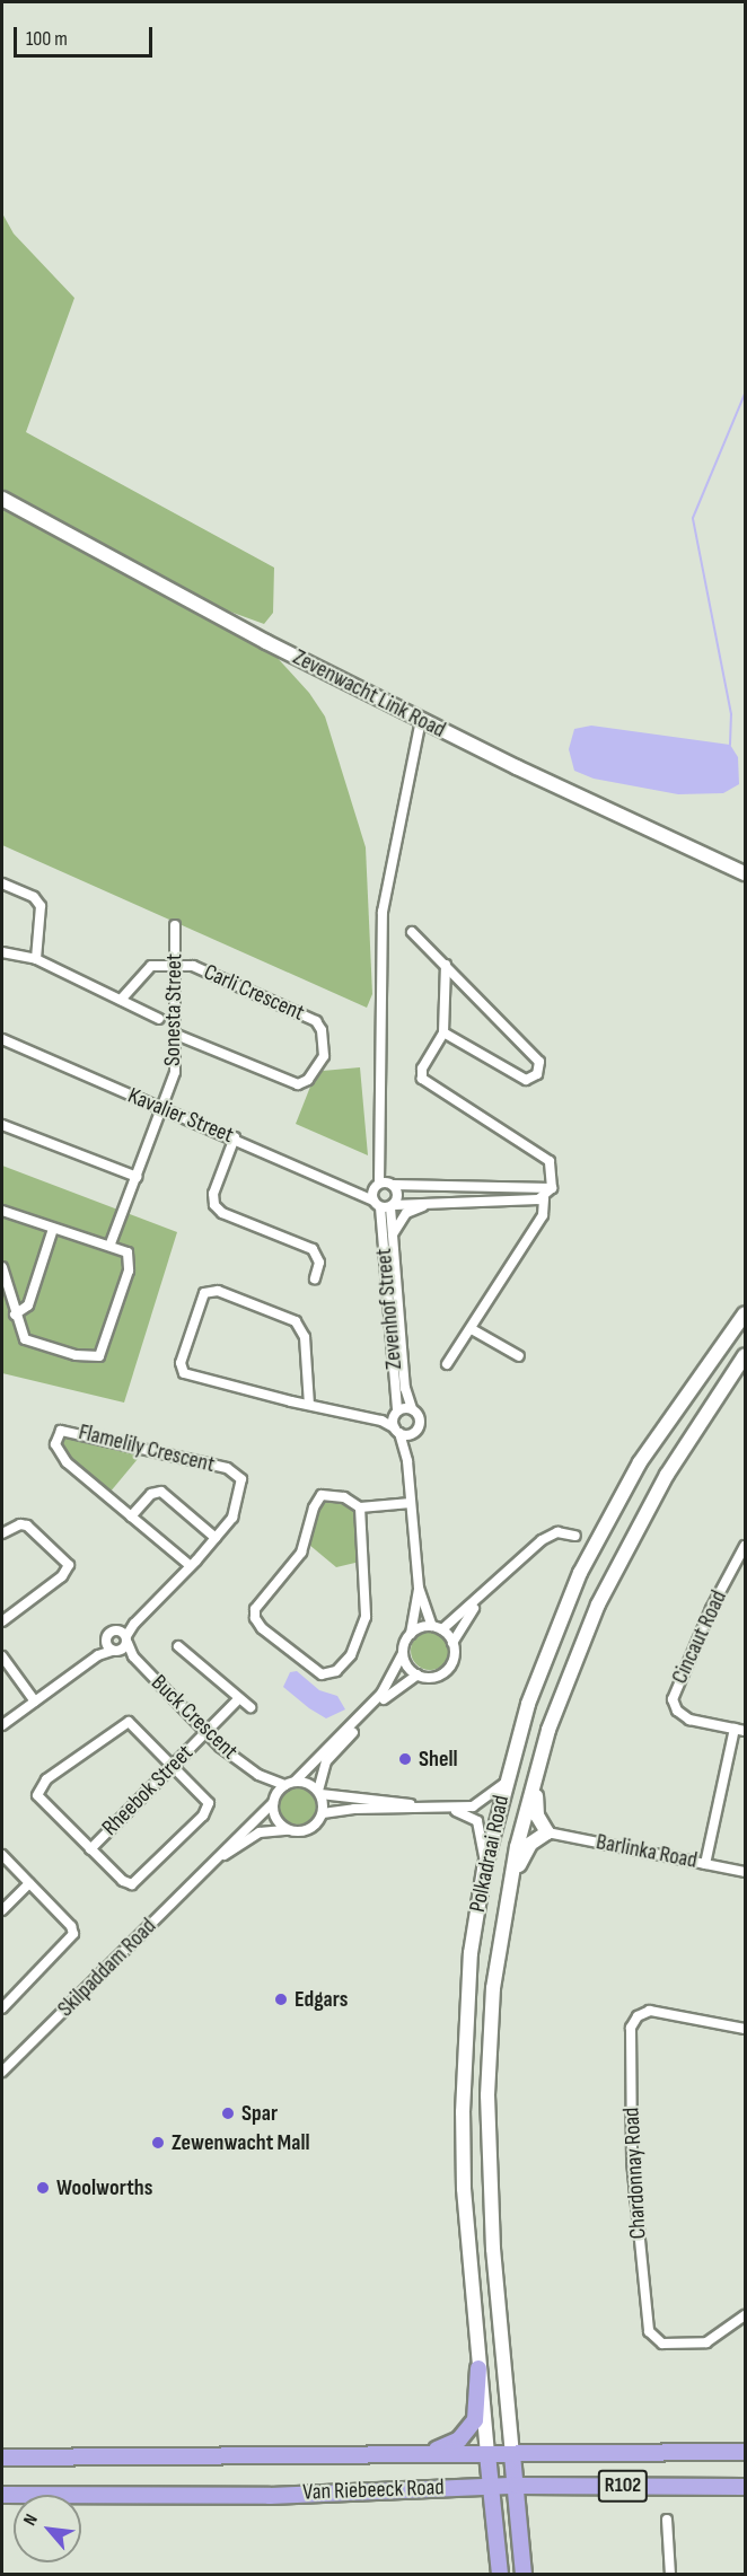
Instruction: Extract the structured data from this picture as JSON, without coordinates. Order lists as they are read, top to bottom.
{
  "streets": {
    "main road": [
      "Zevenwacht Link Road",
      "Polkadraai Road",
      "R102",
      "Van Riebeeck Road"
    ],
    "street": [
      "Carli Crescent",
      "Sonesta Street",
      "Kavalier Street",
      "Zevenhof Street",
      "Flamelily Crescent",
      "Cincaut Road",
      "Buck Crescent",
      "Rheebok Street",
      "Barlinka Road",
      "Skilpaddam Road",
      "Chardonnay Road"
    ]
  },
  "crossings": [
    ["Carli Crescent", "Sonesta Street"],
    ["Sonesta Street", "Kavalier Street"],
    ["Kavalier Street", "Zevenhof Street"],
    ["Cincaut Road", "Barlinka Road"],
    ["Buck Crescent", "Rheebok Street"],
    ["Polkadraai Road", "Van Riebeeck Road"]
  ],
  "places": [
    "Shell",
    "Edgars",
    "Spar",
    "Zewenwacht Mall",
    "Woolworths"
  ],
  "scale_bar": "100 m",
  "north": "top left"
}
